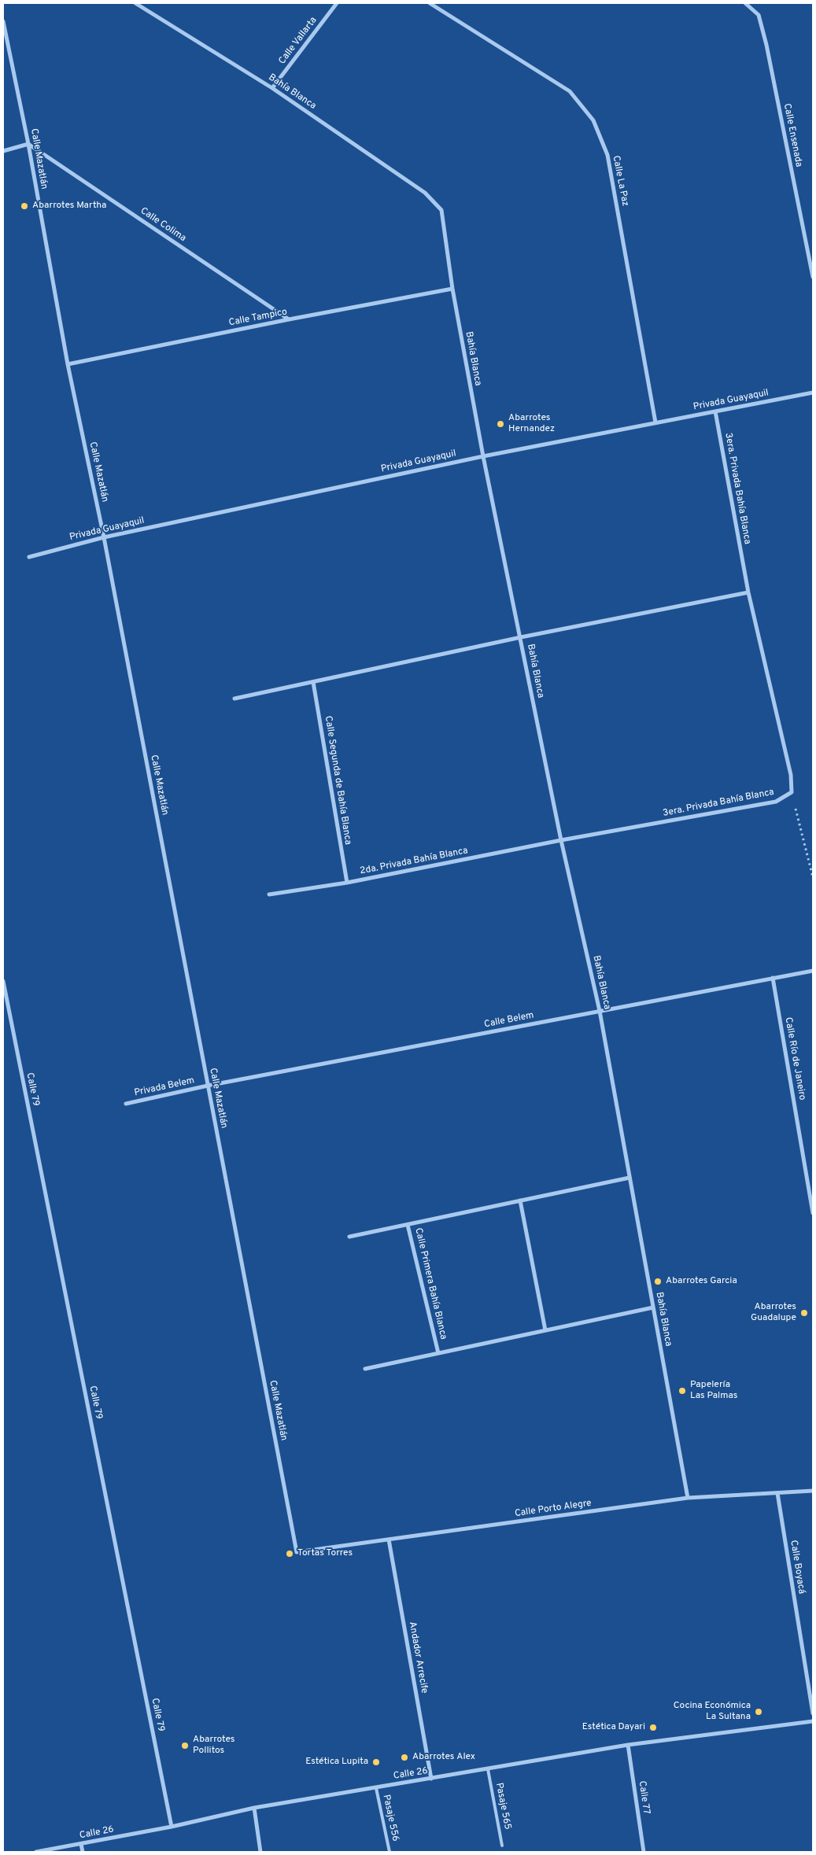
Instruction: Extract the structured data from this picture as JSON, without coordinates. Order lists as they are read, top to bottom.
{
  "streets": {
    "street": [
      "Calle Vallarta",
      "Bahía Blanca",
      "Calle Ensenada",
      "Calle Mazatlán",
      "Calle La Paz",
      "Calle Colima",
      "Calle Tampico",
      "Privada Guayaquil",
      "3era. Privada Bahía Blanca",
      "Calle Segunda de Bahía Blanca",
      "2da. Privada Bahía Blanca",
      "Calle Belem",
      "Calle Río de Janeiro",
      "Privada Belem",
      "Calle 79",
      "Calle Primera Bahía Blanca",
      "Calle Porto Alegre",
      "Calle Boyacá",
      "Andador Arrecife",
      "Calle 26",
      "Calle 77"
    ],
    "lane": ["Pasaje 565", "Pasaje 556"]
  },
  "crossings": [
    ["Calle Vallarta", "Bahía Blanca"],
    ["Bahía Blanca", "Calle Tampico"],
    ["Bahía Blanca", "Privada Guayaquil"],
    ["Bahía Blanca", "3era. Privada Bahía Blanca"],
    ["Bahía Blanca", "2da. Privada Bahía Blanca"],
    ["Bahía Blanca", "Calle Belem"],
    ["Bahía Blanca", "Calle Primera Bahía Blanca"],
    ["Bahía Blanca", "Calle Porto Alegre"],
    ["Calle Mazatlán", "Calle Colima"],
    ["Calle Mazatlán", "Calle Tampico"],
    ["Calle Mazatlán", "Privada Guayaquil"],
    ["Calle Mazatlán", "Calle Belem"],
    ["Calle Mazatlán", "Privada Belem"],
    ["Calle Mazatlán", "Calle Porto Alegre"],
    ["Calle La Paz", "Privada Guayaquil"],
    ["Calle Colima", "Calle Tampico"],
    ["Privada Guayaquil", "3era. Privada Bahía Blanca"],
    ["3era. Privada Bahía Blanca", "2da. Privada Bahía Blanca"],
    ["Calle Segunda de Bahía Blanca", "2da. Privada Bahía Blanca"],
    ["Calle Belem", "Calle Río de Janeiro"],
    ["Calle Belem", "Privada Belem"],
    ["Calle 79", "Calle 26"],
    ["Calle Porto Alegre", "Calle Boyacá"],
    ["Calle Porto Alegre", "Andador Arrecife"],
    ["Andador Arrecife", "Calle 26"],
    ["Calle 26", "Calle 77"],
    ["Calle 26", "Pasaje 565"],
    ["Calle 26", "Pasaje 556"]
  ],
  "places": [
    "Abarrotes Martha",
    "Abarrotes Hernandez",
    "Abarrotes Garcia",
    "Abarrotes Guadalupe",
    "Papelería Las Palmas",
    "Tortas Torres",
    "Cocina Económica La Sultana",
    "Estética Dayari",
    "Abarrotes Pollitos",
    "Abarrotes Alex",
    "Estética Lupita"
  ]
}
